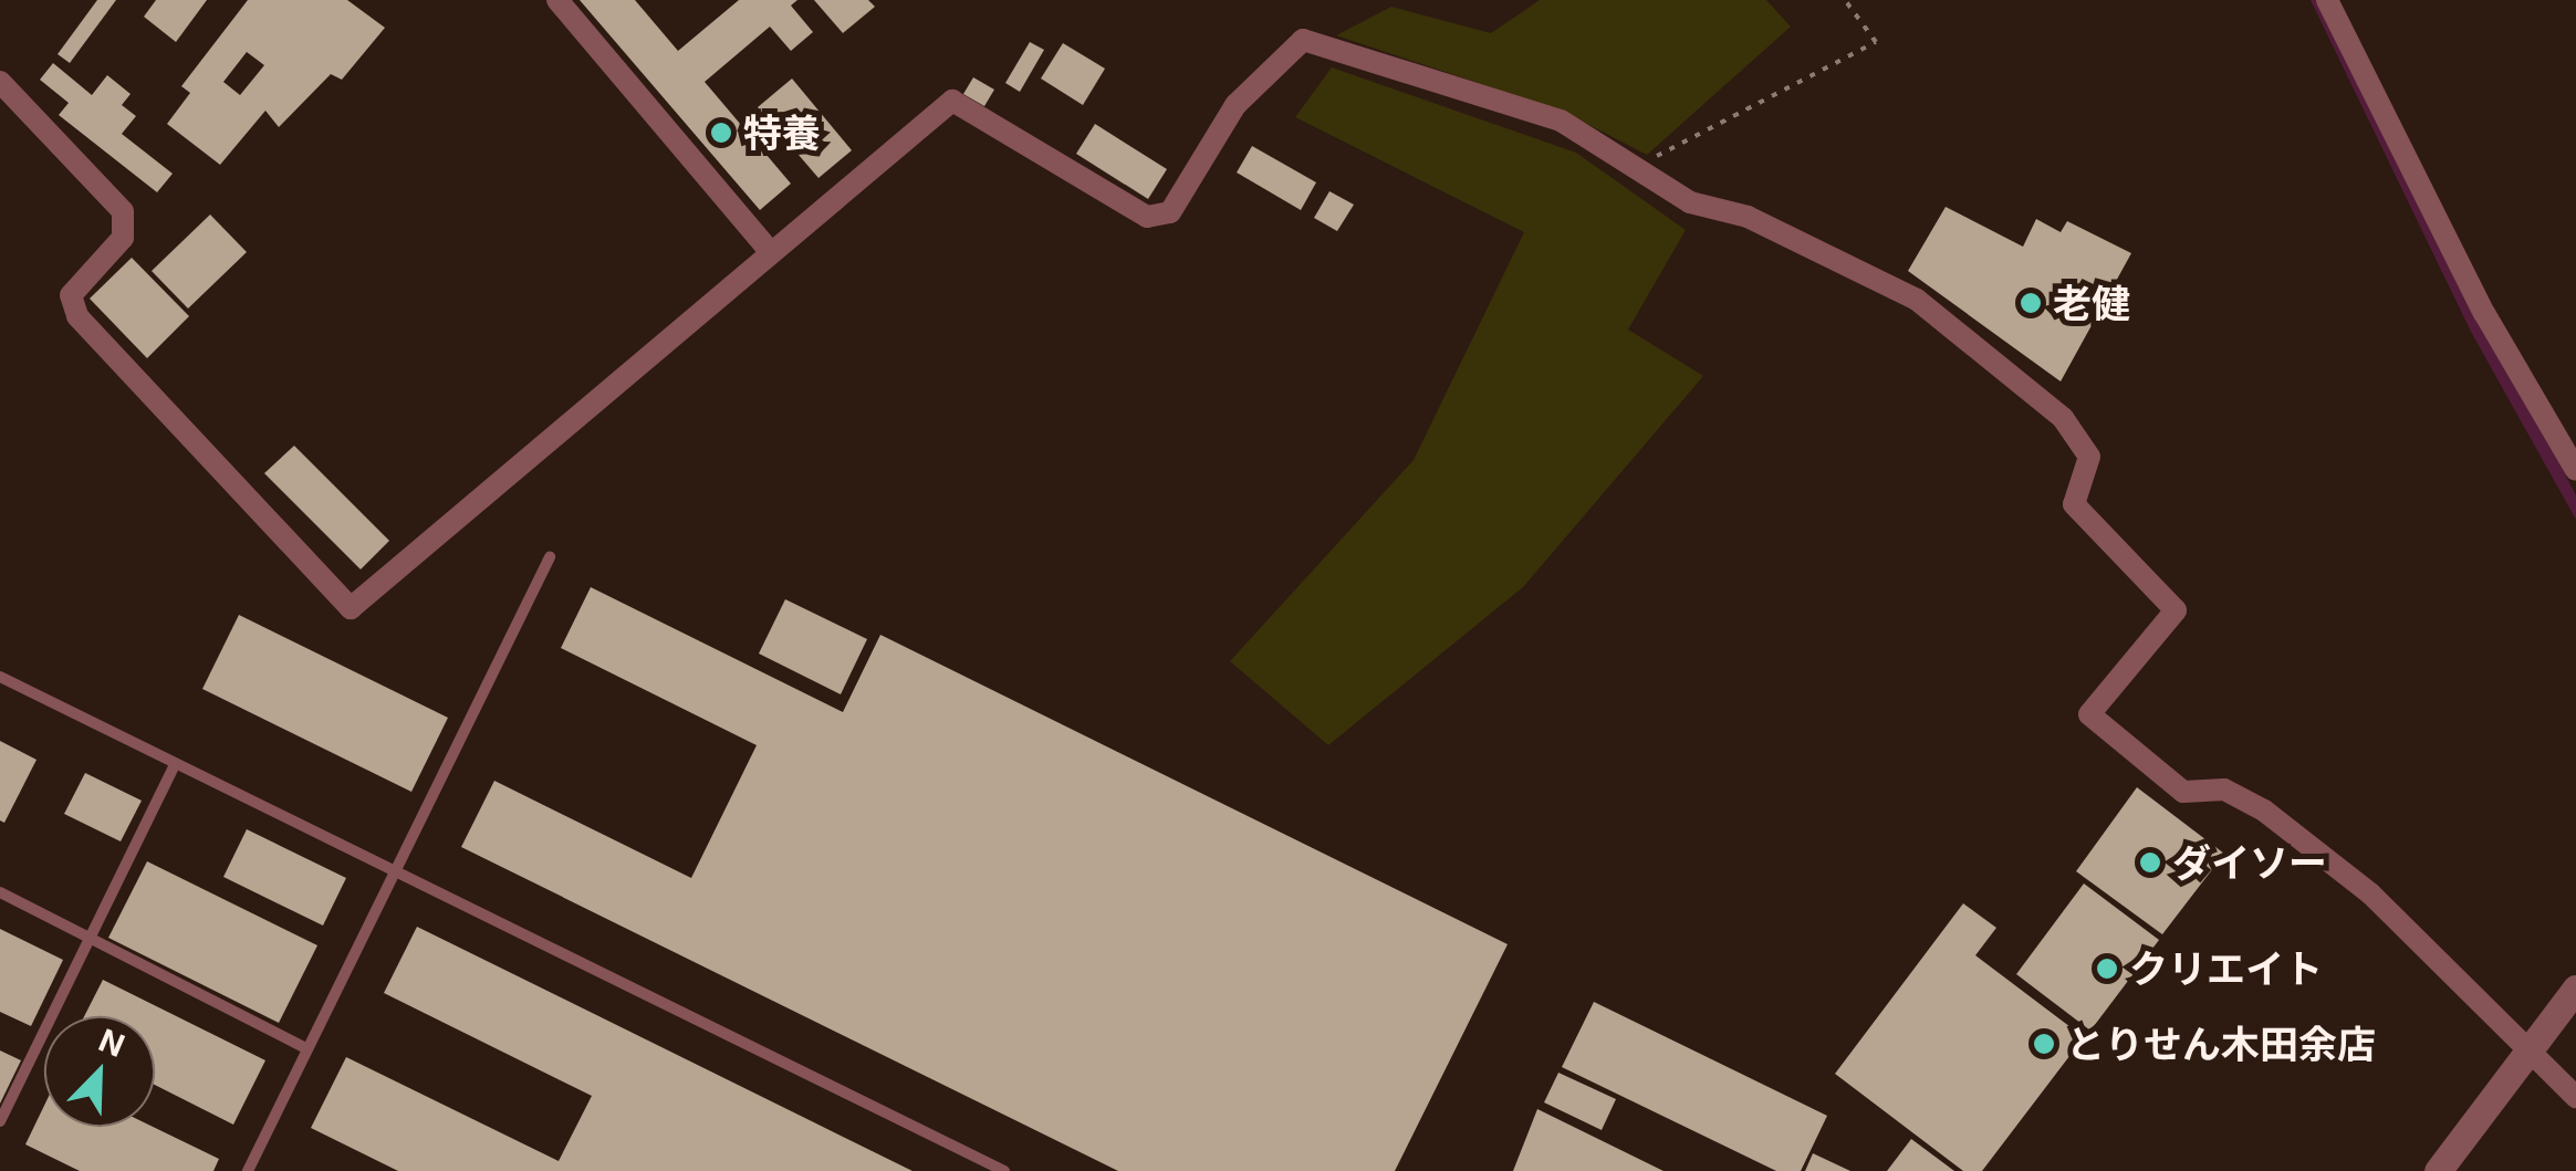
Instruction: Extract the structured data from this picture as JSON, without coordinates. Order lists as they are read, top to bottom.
{
  "places": [
    "特養",
    "老健",
    "ダイソー",
    "クリエイト",
    "とりせん木田余店"
  ],
  "north": "top right"
}
